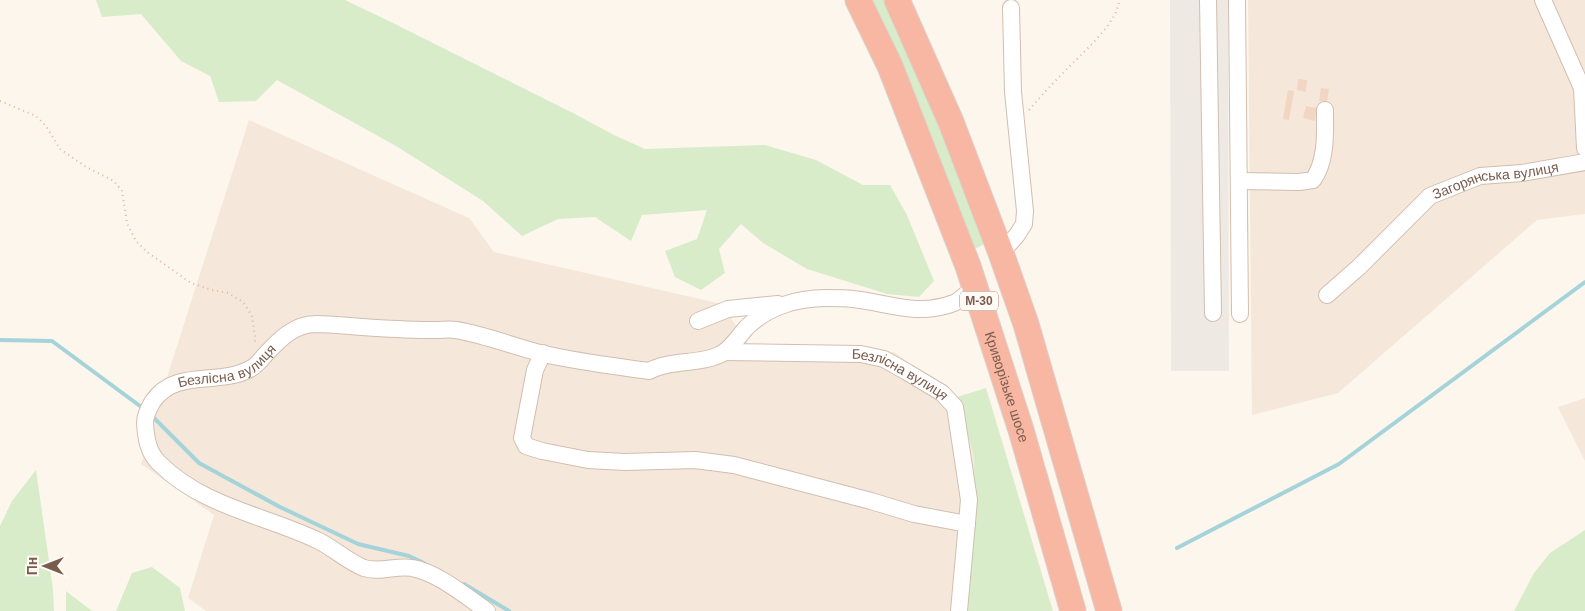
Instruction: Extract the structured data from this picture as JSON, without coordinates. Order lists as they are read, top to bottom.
{
  "streets": {
    "highway": ["М-30", "Криворізьке шосе"],
    "street": ["Загорянська вулиця", "Безлісна вулиця"]
  },
  "north": "left"
}
